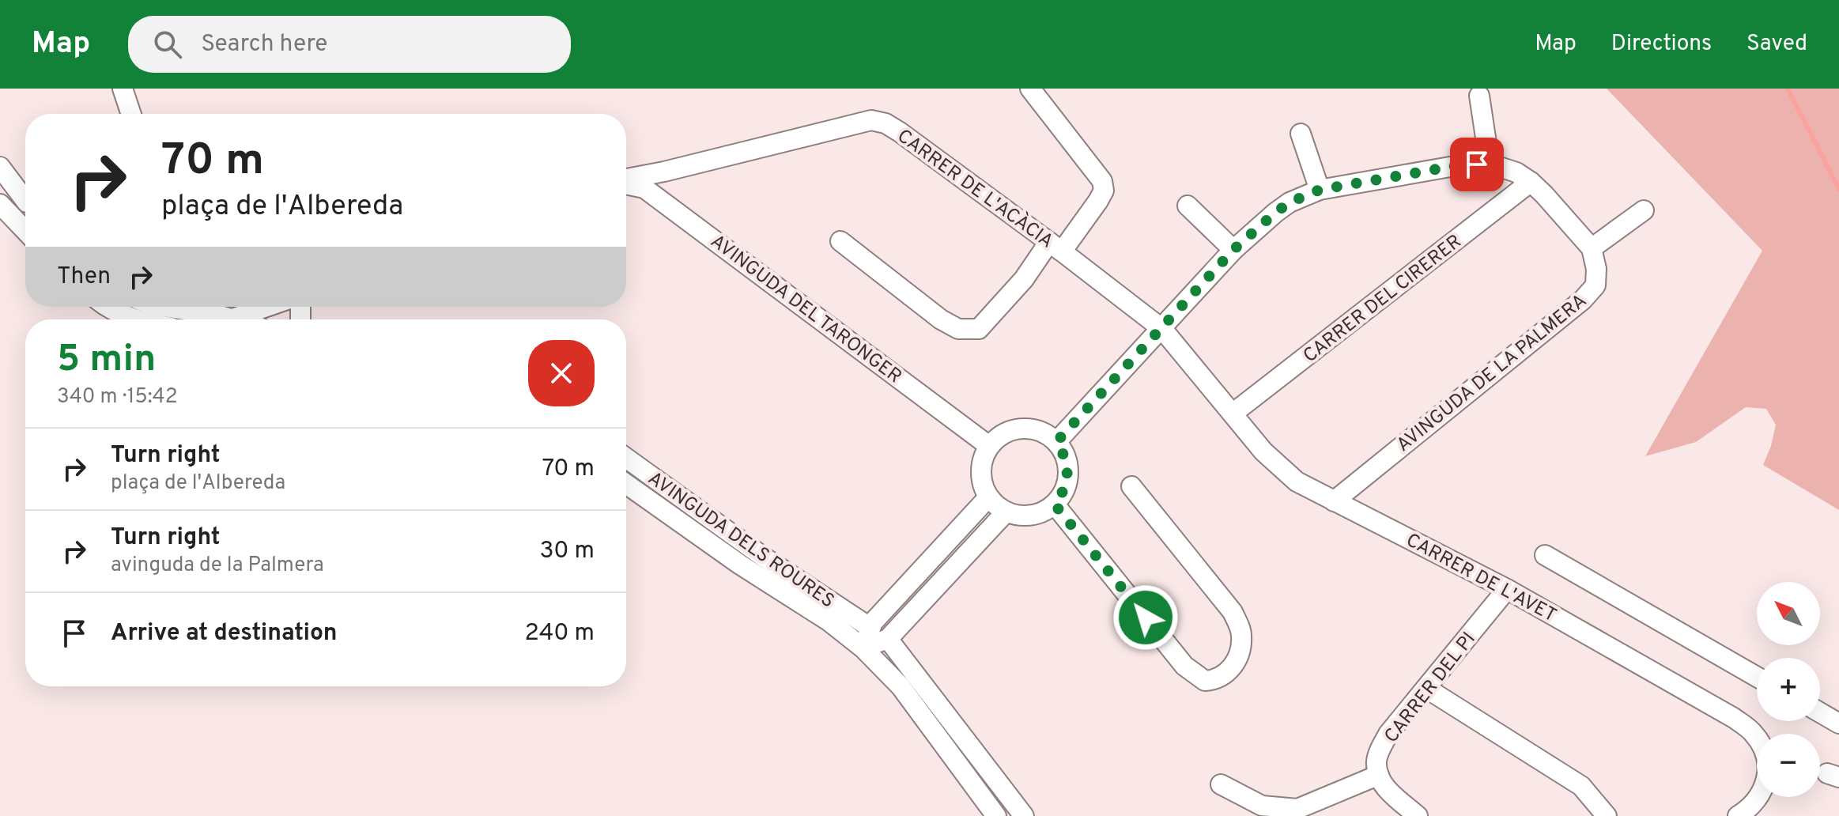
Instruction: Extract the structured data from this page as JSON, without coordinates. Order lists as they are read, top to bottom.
{
  "streets": {
    "street": [
      "CARRER DE L'ACÀCIA",
      "CARRER DEL CIRERER",
      "AVINGUDA DEL TARONGER",
      "AVINGUDA DE LA PALMERA",
      "AVINGUDA DELS ROURES",
      "CARRER DE L'AVET",
      "CARRER DEL PI"
    ]
  },
  "crossings": [
    ["CARRER DE L'ACÀCIA", "CARRER DE L'AVET"],
    ["CARRER DEL CIRERER", "CARRER DE L'AVET"],
    ["AVINGUDA DE LA PALMERA", "CARRER DE L'AVET"],
    ["CARRER DE L'AVET", "CARRER DEL PI"]
  ],
  "north": "top left",
  "page": {
    "header": "Map",
    "search": "Search here",
    "nav": ["Map", "Directions", "Saved"],
    "turn": ["70 m", "plaça de l'Albereda"],
    "then": "Then",
    "heading": ["5 min", "340 m · 15:42"],
    "list": [
      {
        "name": "Turn right",
        "note": "plaça de l'Albereda",
        "value": "70 m"
      },
      {
        "name": "Turn right",
        "note": "avinguda de la Palmera",
        "value": "30 m"
      },
      {
        "name": "Arrive at destination",
        "value": "240 m"
      }
    ],
    "map_buttons": ["+", "−"]
  }
}
